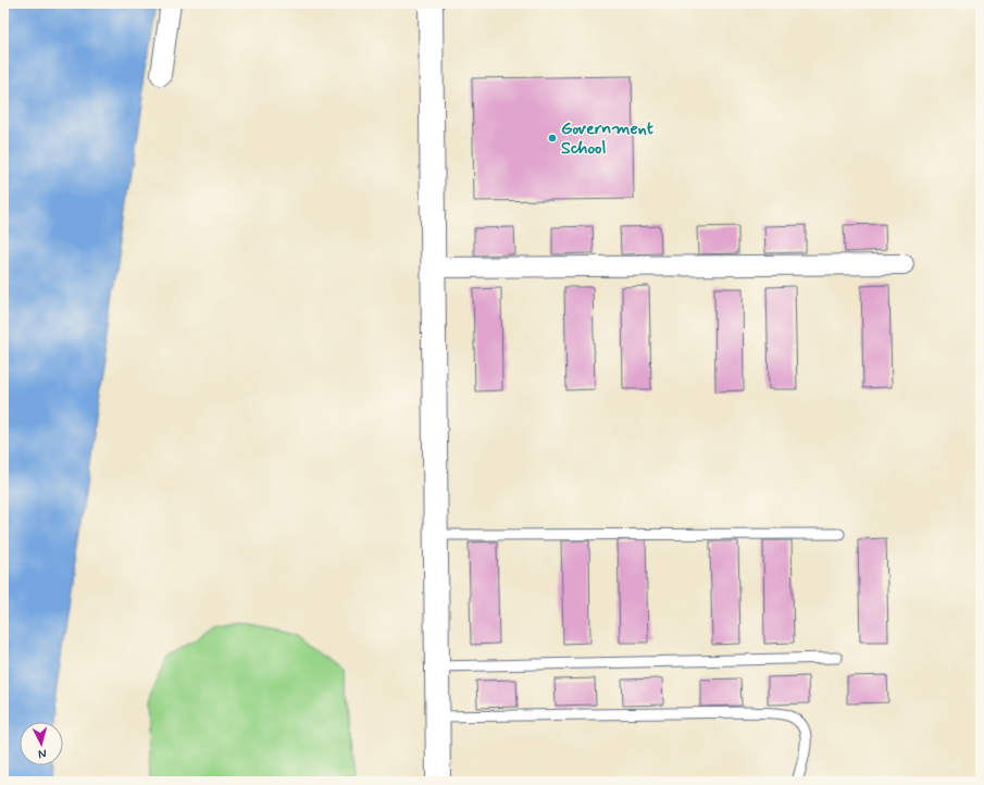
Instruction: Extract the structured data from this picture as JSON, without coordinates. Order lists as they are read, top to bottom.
{
  "places": ["Government School"],
  "north": "bottom"
}
